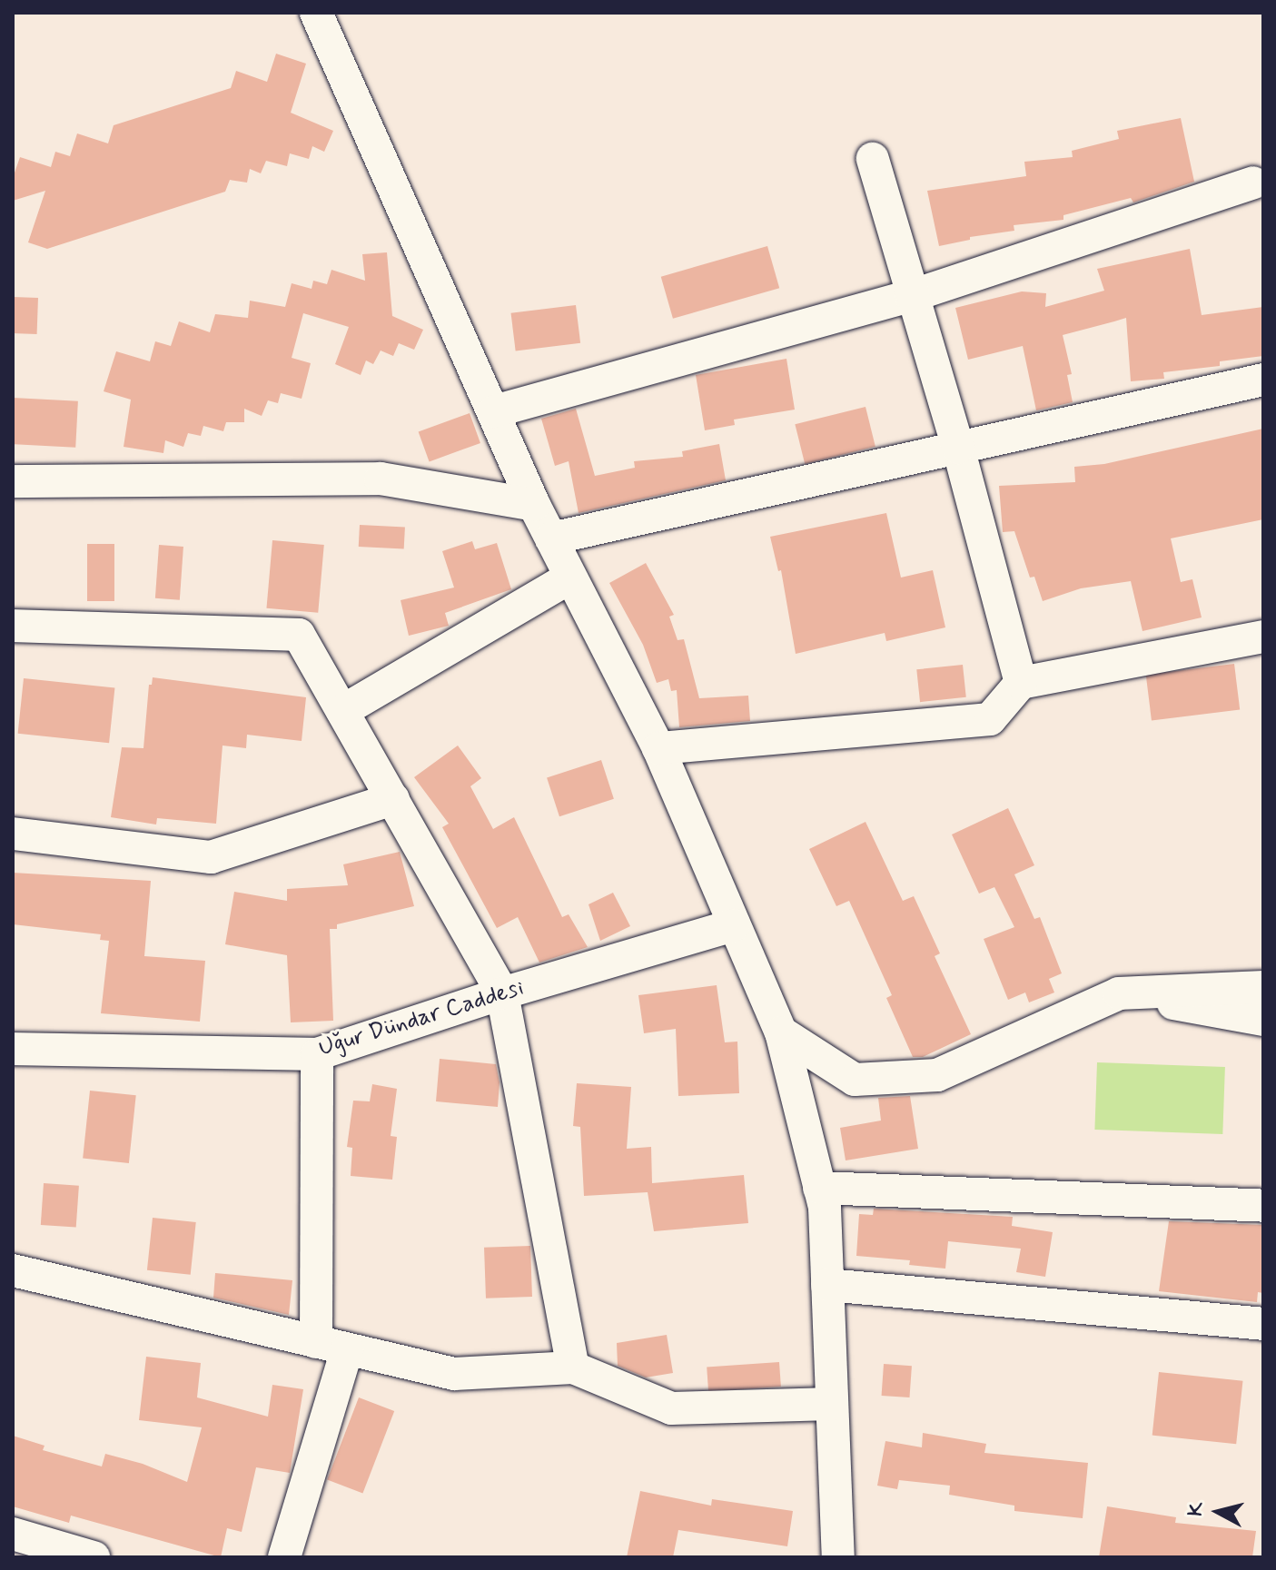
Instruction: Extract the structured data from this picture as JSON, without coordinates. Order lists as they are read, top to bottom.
{
  "streets": {
    "street": ["Uğur Dündar Caddesi"]
  },
  "north": "left"
}
